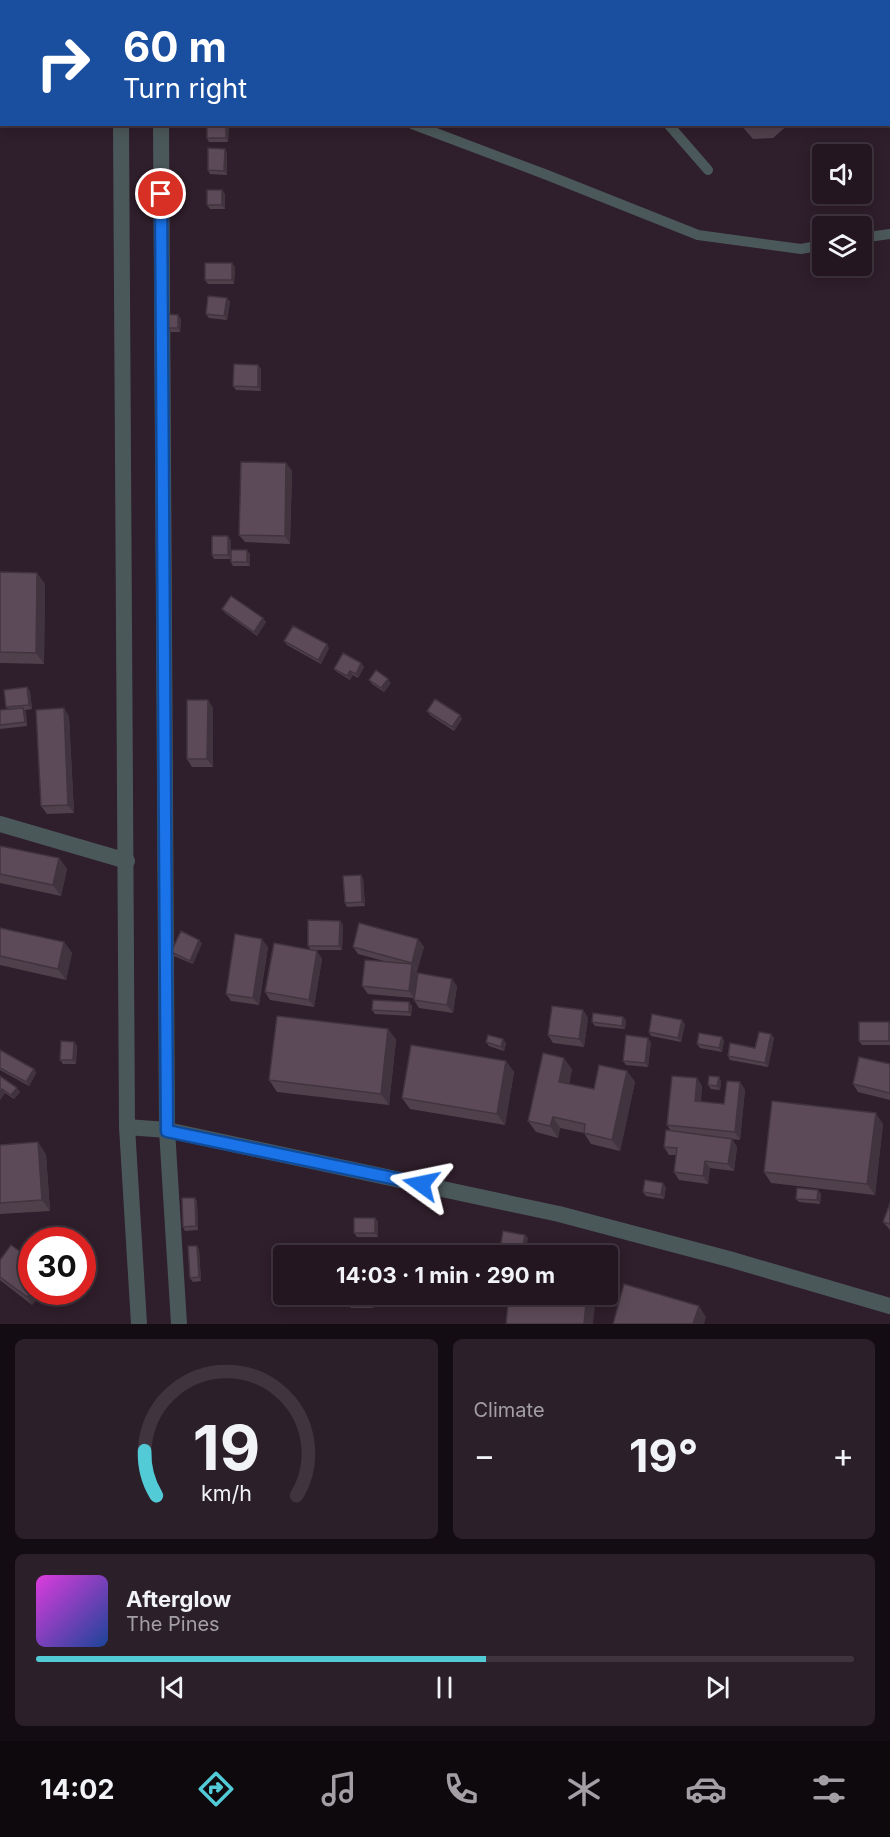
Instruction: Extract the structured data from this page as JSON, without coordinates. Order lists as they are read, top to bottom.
{
  "page": {
    "turn": ["60 m", "Turn right"],
    "limit": "30",
    "trip": "14:03 · 1 min · 290 m",
    "tile": "Climate",
    "heat": ["−", "19°", "+"],
    "song": ["Afterglow", "The Pines"],
    "tabs": "14:02",
    "gauge": ["19", "km/h"]
  }
}
